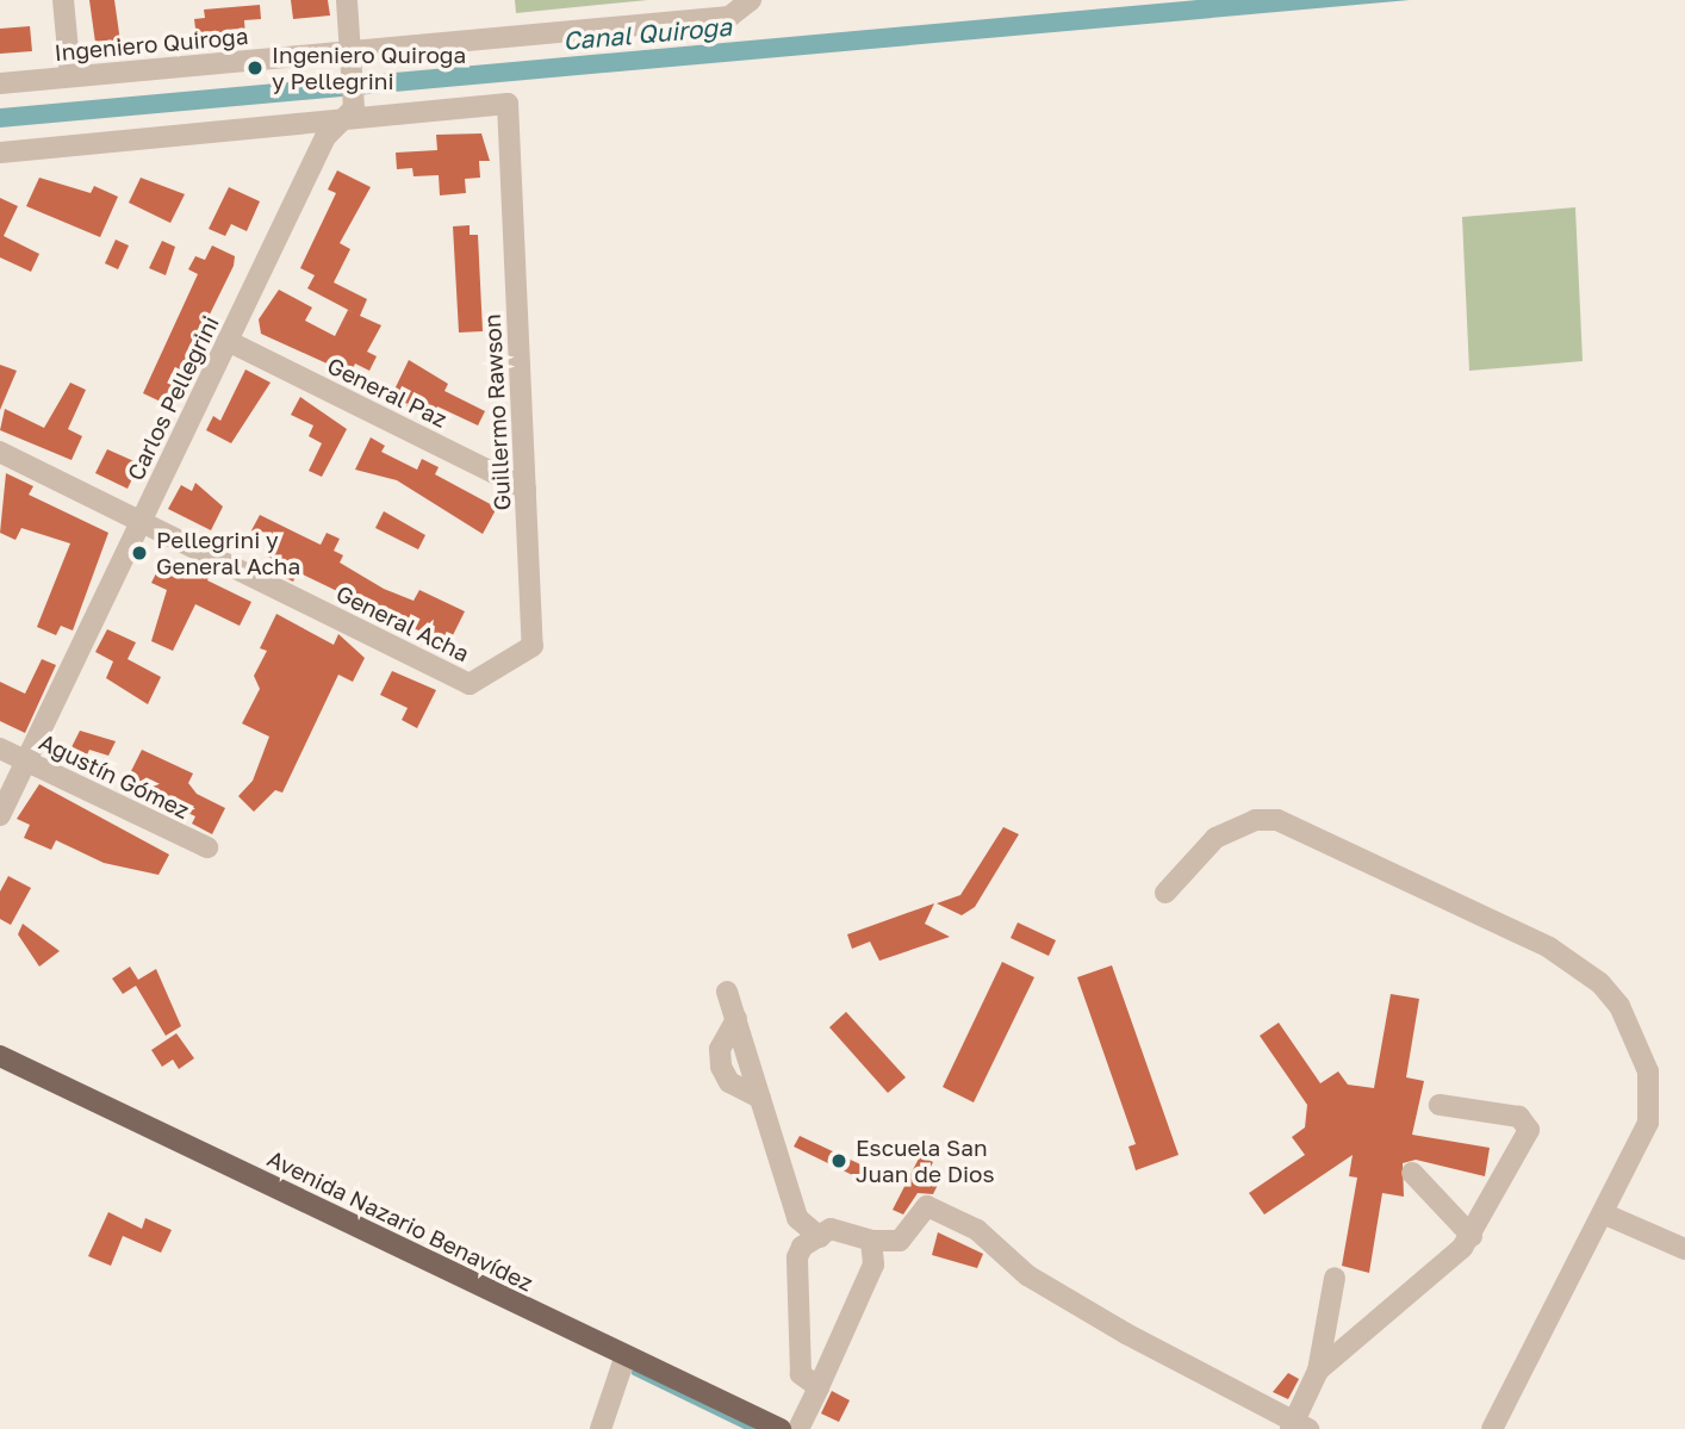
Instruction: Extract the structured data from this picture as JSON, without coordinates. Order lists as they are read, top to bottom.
{
  "streets": {
    "main road": ["Avenida Nazario Benavídez"],
    "street": [
      "Ingeniero Quiroga",
      "General Paz",
      "Carlos Pellegrini",
      "Guillermo Rawson",
      "General Acha",
      "Agustín Gómez"
    ]
  },
  "crossings": [
    ["Ingeniero Quiroga", "Carlos Pellegrini"],
    ["General Paz", "Carlos Pellegrini"],
    ["General Paz", "Guillermo Rawson"],
    ["Carlos Pellegrini", "Guillermo Rawson"],
    ["Carlos Pellegrini", "General Acha"],
    ["Carlos Pellegrini", "Agustín Gómez"],
    ["Guillermo Rawson", "General Acha"]
  ],
  "water": ["Canal Quiroga"],
  "places": ["Ingeniero Quiroga y Pellegrini", "Pellegrini y General Acha", "Escuela San Juan de Dios"]
}
